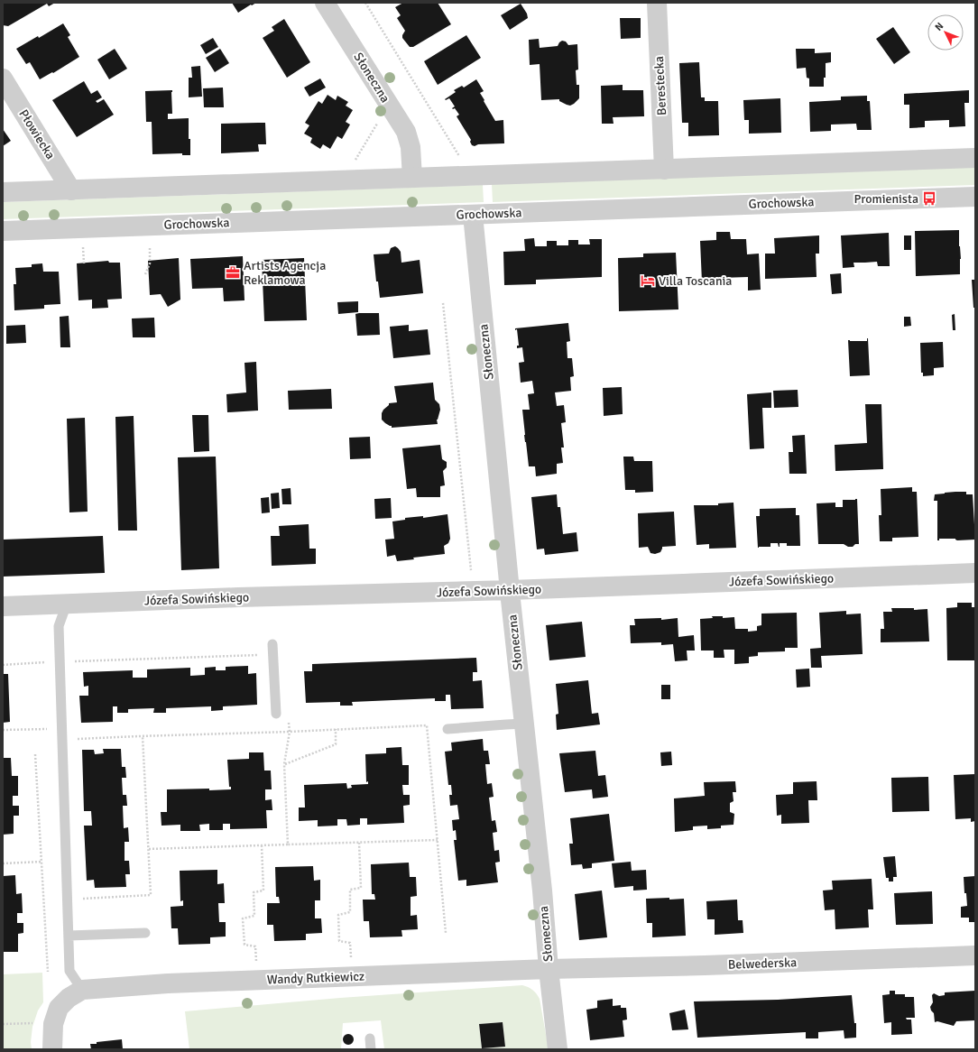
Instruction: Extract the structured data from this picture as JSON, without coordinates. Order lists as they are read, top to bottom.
{
  "streets": {
    "street": [
      "Słoneczna",
      "Berestecka",
      "Płowiecka",
      "Grochowska",
      "Józefa Sowińskiego",
      "Belwederska",
      "Wandy Rutkiewicz"
    ]
  },
  "crossings": [
    ["Słoneczna", "Grochowska"],
    ["Słoneczna", "Józefa Sowińskiego"],
    ["Słoneczna", "Belwederska"],
    ["Słoneczna", "Wandy Rutkiewicz"],
    ["Belwederska", "Wandy Rutkiewicz"]
  ],
  "places": {
    "bus stop": ["Promienista"],
    "office": ["Artists Agencja Reklamowa"],
    "hotel": ["Villa Toscania"]
  },
  "north": "top left"
}
